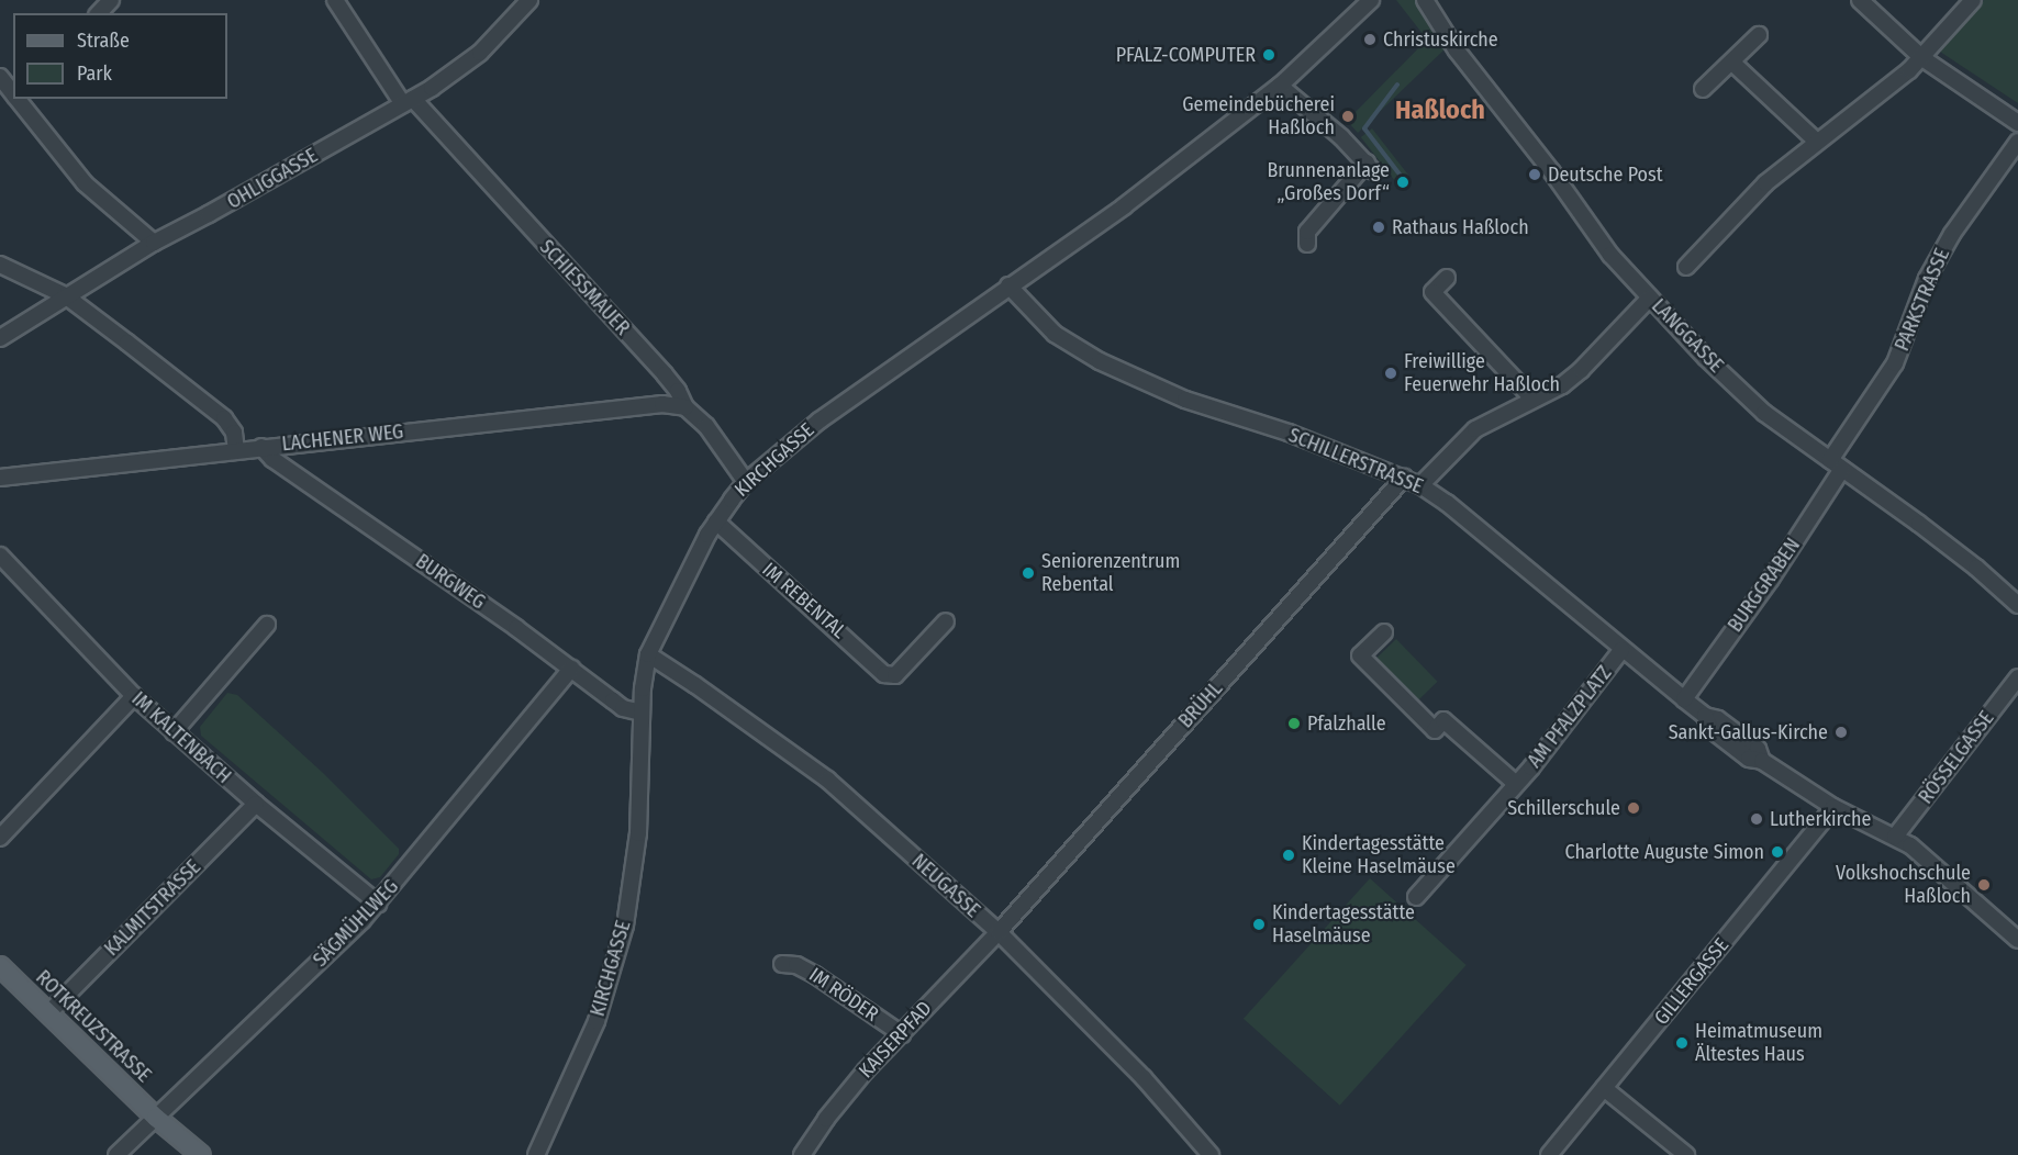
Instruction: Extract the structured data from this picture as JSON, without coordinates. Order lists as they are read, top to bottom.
{
  "streets": {
    "main road": ["ROTKREUZSTRASSE"],
    "street": [
      "OHLIGGASSE",
      "SCHIESSMAUER",
      "PARKSTRASSE",
      "LANGGASSE",
      "LACHENER WEG",
      "KIRCHGASSE",
      "SCHILLERSTRASSE",
      "BURGWEG",
      "BURGGRABEN",
      "IM REBENTAL",
      "BRÜHL",
      "AM PFALZPLATZ",
      "IM KALTENBACH",
      "RÖSSELGASSE",
      "NEUGASSE",
      "KALMITSTRASSE",
      "SÄGMÜHLWEG",
      "GILLERGASSE",
      "IM RÖDER",
      "KAISERPFAD"
    ]
  },
  "crossings": [
    ["OHLIGGASSE", "SCHIESSMAUER"],
    ["SCHIESSMAUER", "LACHENER WEG"],
    ["SCHIESSMAUER", "KIRCHGASSE"],
    ["PARKSTRASSE", "LANGGASSE"],
    ["LANGGASSE", "BURGGRABEN"],
    ["LACHENER WEG", "BURGWEG"],
    ["KIRCHGASSE", "SCHILLERSTRASSE"],
    ["KIRCHGASSE", "BURGWEG"],
    ["KIRCHGASSE", "IM REBENTAL"],
    ["KIRCHGASSE", "NEUGASSE"],
    ["SCHILLERSTRASSE", "BURGGRABEN"],
    ["SCHILLERSTRASSE", "BRÜHL"],
    ["SCHILLERSTRASSE", "AM PFALZPLATZ"],
    ["SCHILLERSTRASSE", "RÖSSELGASSE"],
    ["SCHILLERSTRASSE", "GILLERGASSE"],
    ["BURGWEG", "SÄGMÜHLWEG"],
    ["BRÜHL", "NEUGASSE"],
    ["BRÜHL", "KAISERPFAD"],
    ["IM KALTENBACH", "KALMITSTRASSE"],
    ["IM KALTENBACH", "SÄGMÜHLWEG"],
    ["NEUGASSE", "KAISERPFAD"],
    ["KALMITSTRASSE", "ROTKREUZSTRASSE"],
    ["SÄGMÜHLWEG", "ROTKREUZSTRASSE"],
    ["IM RÖDER", "KAISERPFAD"]
  ],
  "districts": ["Haßloch"],
  "places": [
    "Christuskirche",
    "PFALZ-COMPUTER",
    "Gemeindebücherei Haßloch",
    "Deutsche Post",
    "Brunnenanlage „Großes Dorf“",
    "Rathaus Haßloch",
    "Freiwillige Feuerwehr Haßloch",
    "Seniorenzentrum Rebental",
    "Pfalzhalle",
    "Sankt-Gallus-Kirche",
    "Schillerschule",
    "Lutherkirche",
    "Charlotte Auguste Simon",
    "Kindertagesstätte Kleine Haselmäuse",
    "Volkshochschule Haßloch",
    "Kindertagesstätte Haselmäuse",
    "Heimatmuseum Ältestes Haus"
  ],
  "legend": ["Straße", "Park"]
}
